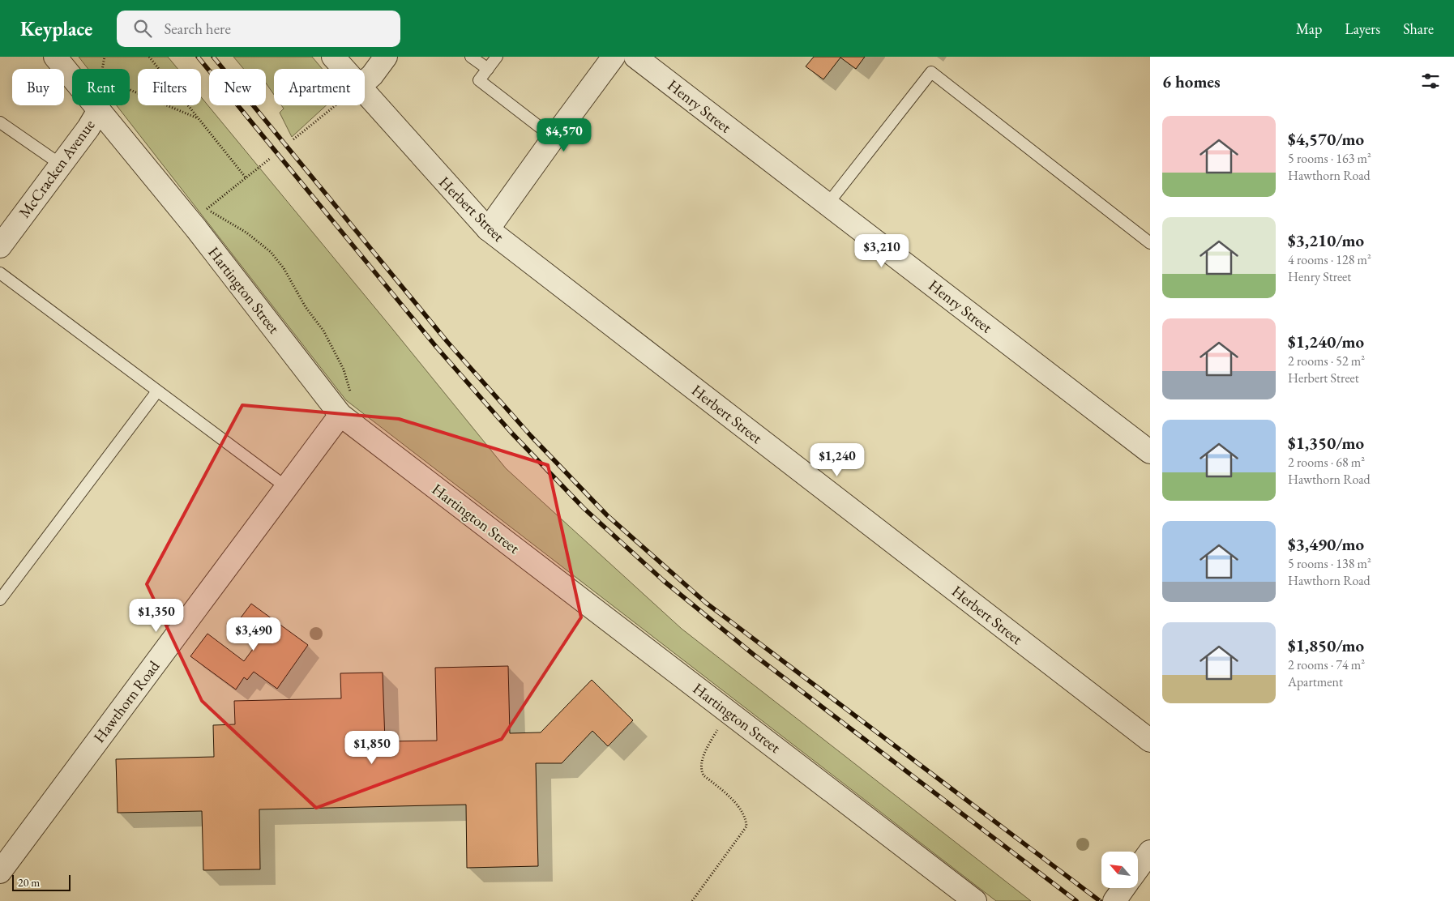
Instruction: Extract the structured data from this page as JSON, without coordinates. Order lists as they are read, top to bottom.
{
  "streets": {
    "street": [
      "Henry Street",
      "McCracken Avenue",
      "Herbert Street",
      "Hartington Street",
      "Hawthorn Road"
    ]
  },
  "crossings": [
    ["McCracken Avenue", "Hartington Street"],
    ["Hartington Street", "Hawthorn Road"]
  ],
  "scale_bar": "20 m",
  "north": "top left",
  "page": {
    "header": "Keyplace",
    "search": "Search here",
    "nav": ["Map", "Layers", "Share"],
    "heading": "6 homes",
    "chip": [
      "Buy",
      "Rent",
      "Filters",
      "New",
      "Apartment"
    ],
    "list": [
      {
        "name": "$4,570/mo",
        "note": "5 rooms · 163 m² · Hawthorn Road"
      },
      {
        "name": "$3,210/mo",
        "note": "4 rooms · 128 m² · Henry Street"
      },
      {
        "name": "$1,240/mo",
        "note": "2 rooms · 52 m² · Herbert Street"
      },
      {
        "name": "$1,350/mo",
        "note": "2 rooms · 68 m² · Hawthorn Road"
      },
      {
        "name": "$3,490/mo",
        "note": "5 rooms · 138 m² · Hawthorn Road"
      },
      {
        "name": "$1,850/mo",
        "note": "2 rooms · 74 m² · Apartment"
      }
    ],
    "price": [
      "$4,570",
      "$3,210",
      "$1,240",
      "$1,350",
      "$3,490",
      "$1,850"
    ],
    "scale": "20 m"
  }
}
